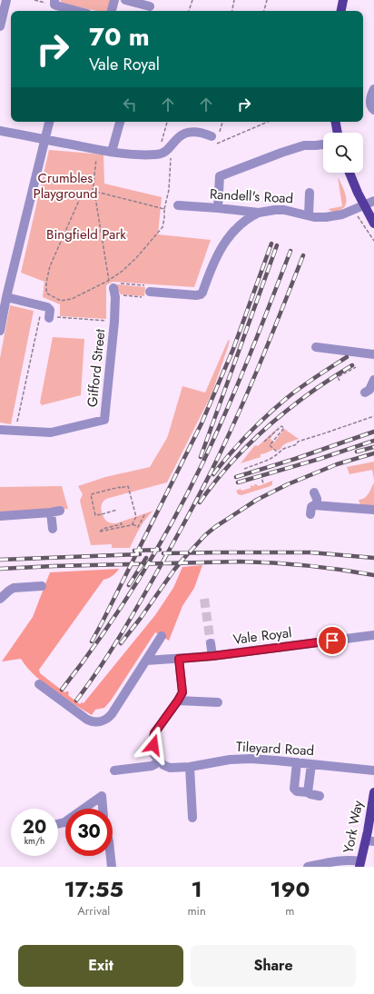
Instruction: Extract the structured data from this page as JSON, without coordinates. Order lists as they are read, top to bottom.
{
  "streets": {
    "main road": ["York Way"],
    "street": [
      "Randell's Road",
      "Gifford Street",
      "Vale Royal",
      "Tileyard Road"
    ]
  },
  "parks": ["Crumbles Playground", "Bingfield Park"],
  "page": {
    "turn": ["70 m", "Vale Royal"],
    "speed": "20 km/h",
    "limit": "30",
    "eta": [
      "17:55",
      "Arrival",
      "1",
      "min",
      "190",
      "m"
    ],
    "buttons": ["Exit", "Share"]
  }
}
